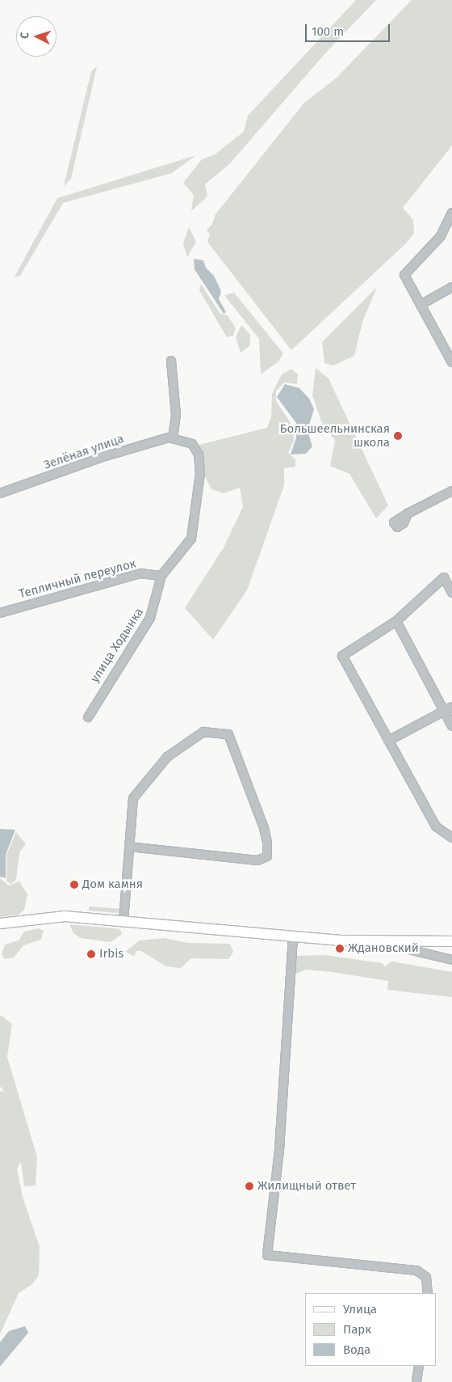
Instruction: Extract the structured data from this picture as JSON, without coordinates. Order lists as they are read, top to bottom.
{
  "streets": {
    "street": ["Зелёная улица", "Тепличный переулок", "улица Ходынка"]
  },
  "crossings": [
    ["Зелёная улица", "улица Ходынка"],
    ["Тепличный переулок", "улица Ходынка"]
  ],
  "places": [
    "Большеельнинская школа",
    "Дом камня",
    "Ждановский",
    "Irbis",
    "Жилищный ответ"
  ],
  "legend": ["Улица", "Парк", "Вода"],
  "scale_bar": "100 m",
  "north": "left"
}
